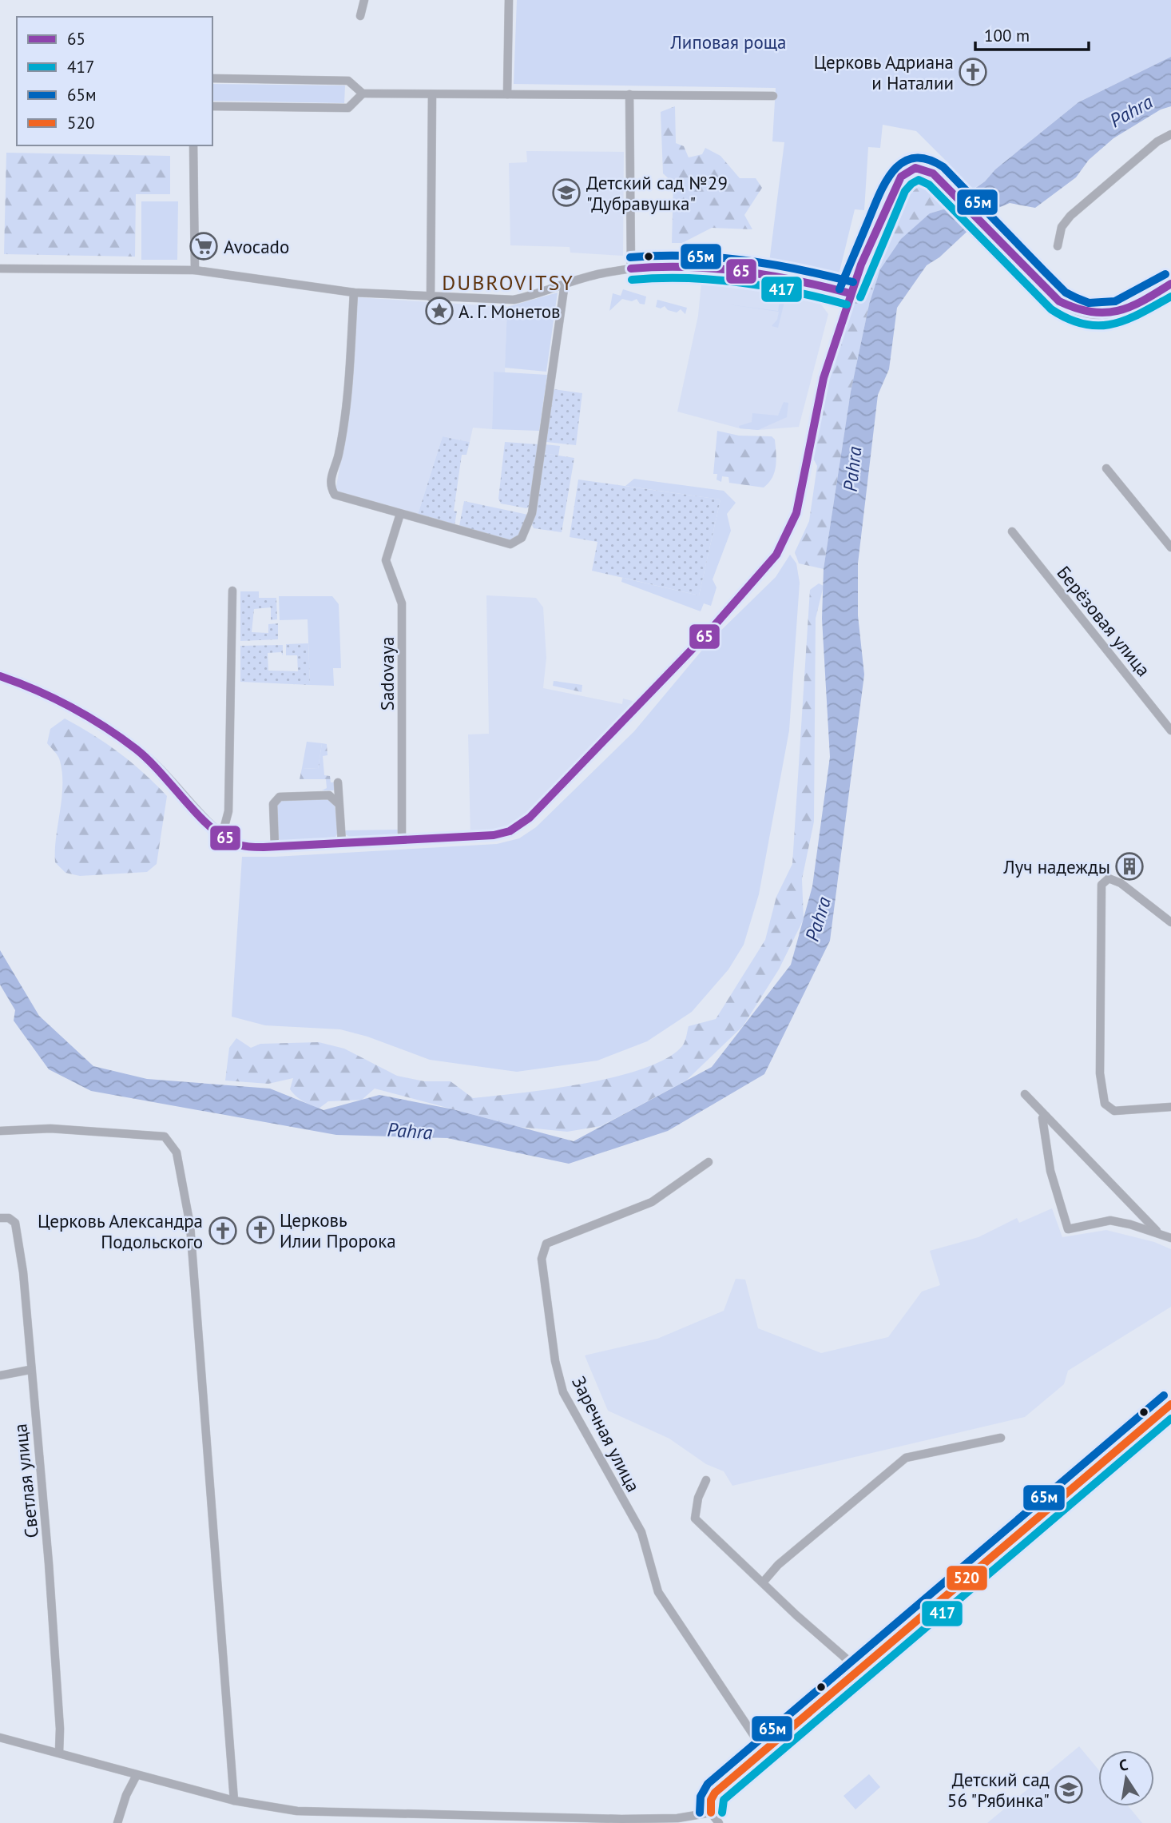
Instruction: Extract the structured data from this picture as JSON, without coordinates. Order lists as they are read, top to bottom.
{
  "streets": {
    "street": [
      "Берёзовая улица",
      "Sadovaya",
      "Заречная улица",
      "Светлая улица"
    ]
  },
  "districts": ["DUBROVITSY"],
  "water": ["Pahra"],
  "parks": ["Липовая роща"],
  "places": {
    "church": ["Церковь Адриана и Наталии", "Церковь Илии Пророка", "Церковь Александра Подольского"],
    "school or university": ["Детский сад №29 \"Дубравушка\"", "Детский сад 56 \"Рябинка\""],
    "supermarket": ["Avocado"],
    "place": ["А. Г. Монетов"],
    "building": ["Луч надежды"]
  },
  "lines": [
    "transit line 65м",
    "transit line 65",
    "transit line 417",
    "transit line 520"
  ],
  "legend": [
    "65",
    "417",
    "65м",
    "520"
  ],
  "scale_bar": "100 m",
  "north": "top"
}
